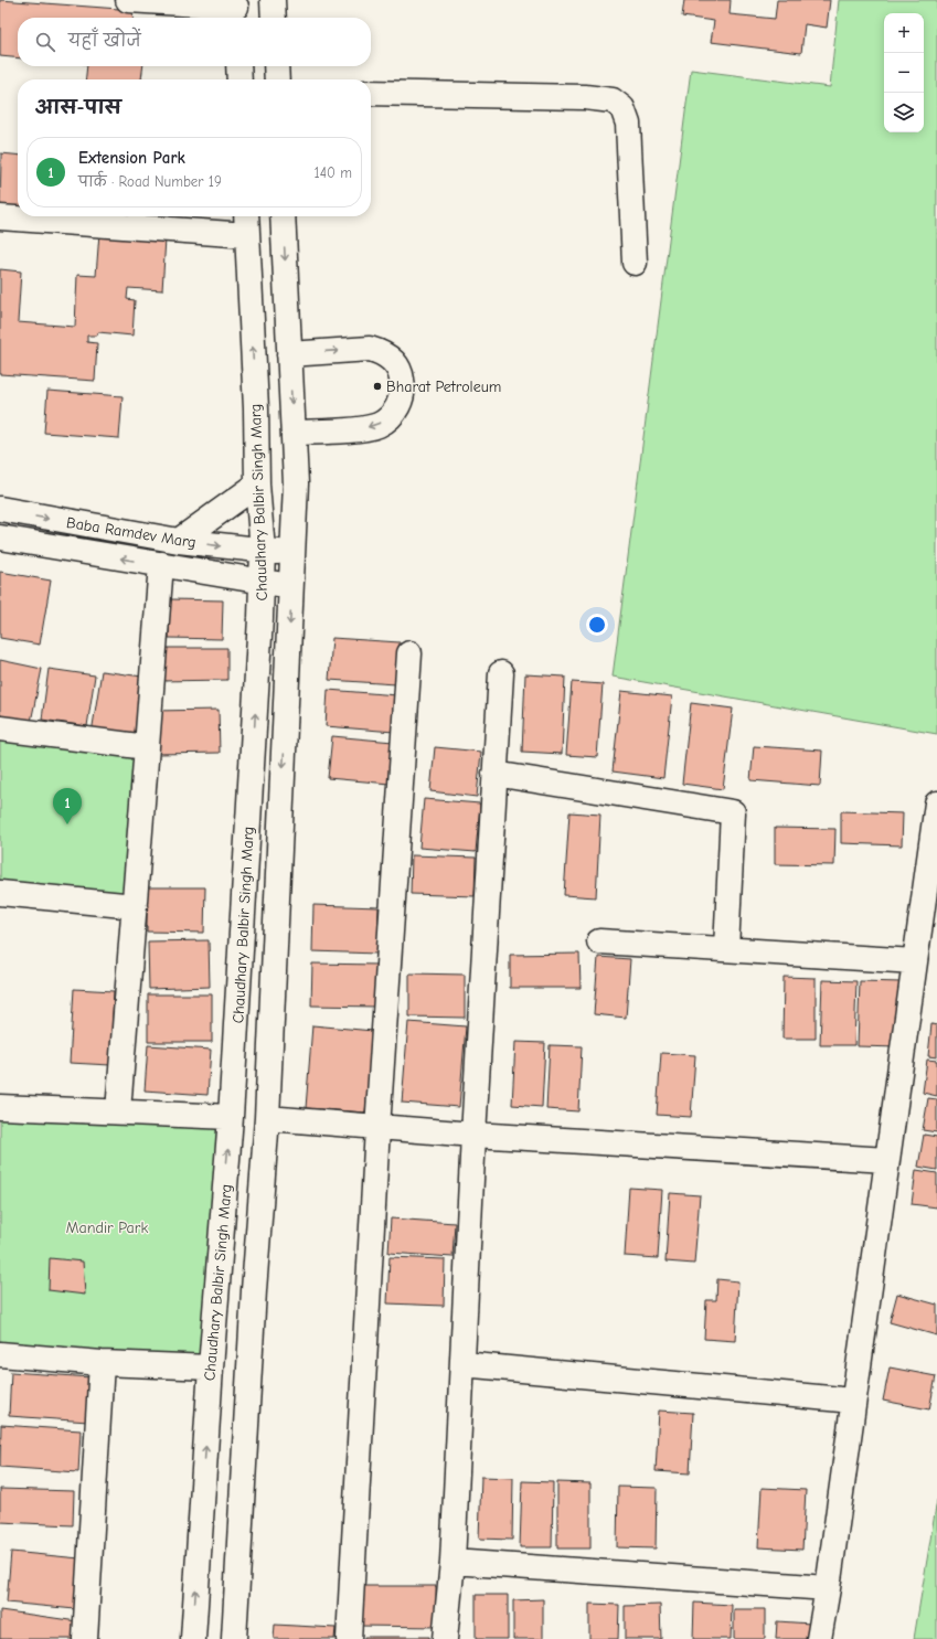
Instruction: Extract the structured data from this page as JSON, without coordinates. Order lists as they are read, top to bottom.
{
  "streets": {
    "street": ["Chaudhary Balbir Singh Marg", "Baba Ramdev Marg"]
  },
  "crossings": [
    ["Chaudhary Balbir Singh Marg", "Baba Ramdev Marg"]
  ],
  "parks": ["Mandir Park"],
  "places": ["Bharat Petroleum"],
  "page": {
    "map_buttons": ["+", "−"],
    "search": "यहाँ खोजें",
    "heading": "आस-पास",
    "list": [
      {
        "mark": "1",
        "name": "Extension Park",
        "note": "पार्क · Road Number 19",
        "value": "140 m"
      }
    ],
    "pins": "1"
  }
}
